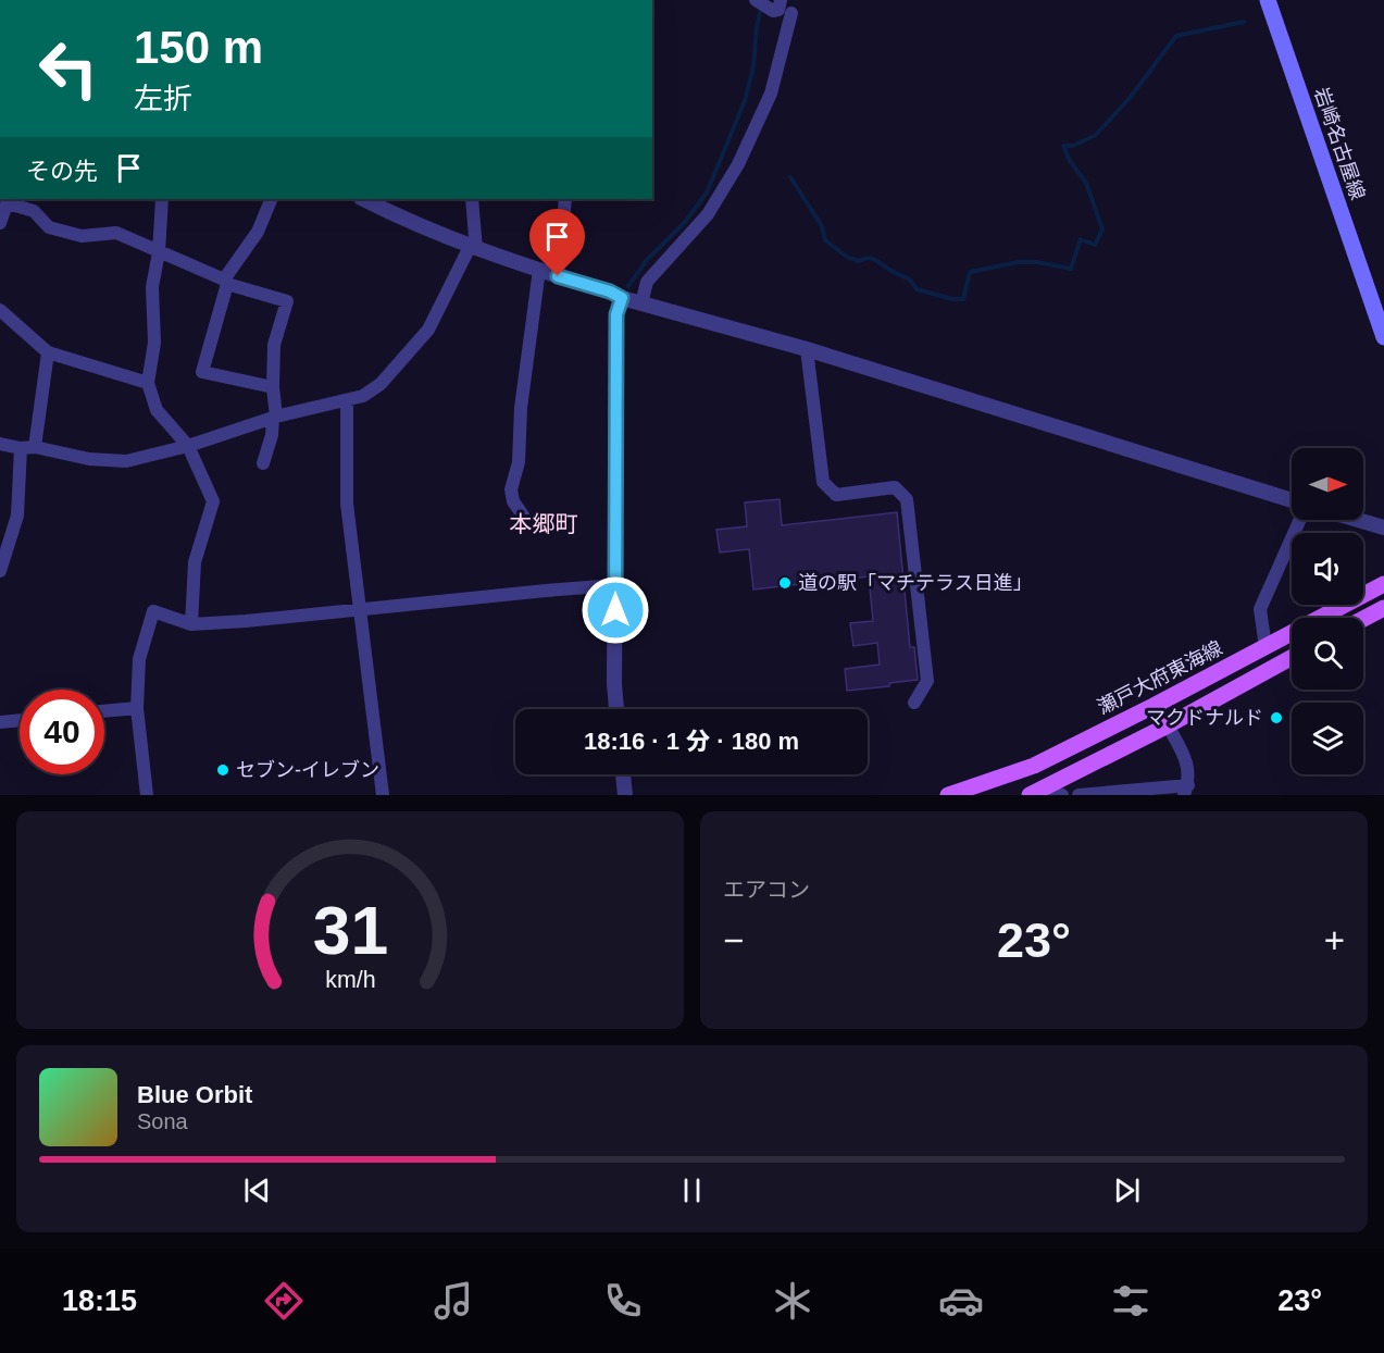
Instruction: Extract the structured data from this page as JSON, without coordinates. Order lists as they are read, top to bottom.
{
  "streets": {
    "main road": ["岩崎名古屋線", "瀬戸大府東海線"]
  },
  "districts": ["本郷町"],
  "places": ["道の駅「マチテラス日進」", "マクドナルド", "セブン-イレブン"],
  "north": "right",
  "page": {
    "turn": ["150 m", "左折"],
    "then": "その先",
    "limit": "40",
    "trip": "18:16 · 1 分 · 180 m",
    "tile": "エアコン",
    "heat": ["−", "23°", "+"],
    "song": ["Blue Orbit", "Sona"],
    "tabs": ["18:15", "23°"],
    "gauge": ["31", "km/h"]
  }
}
